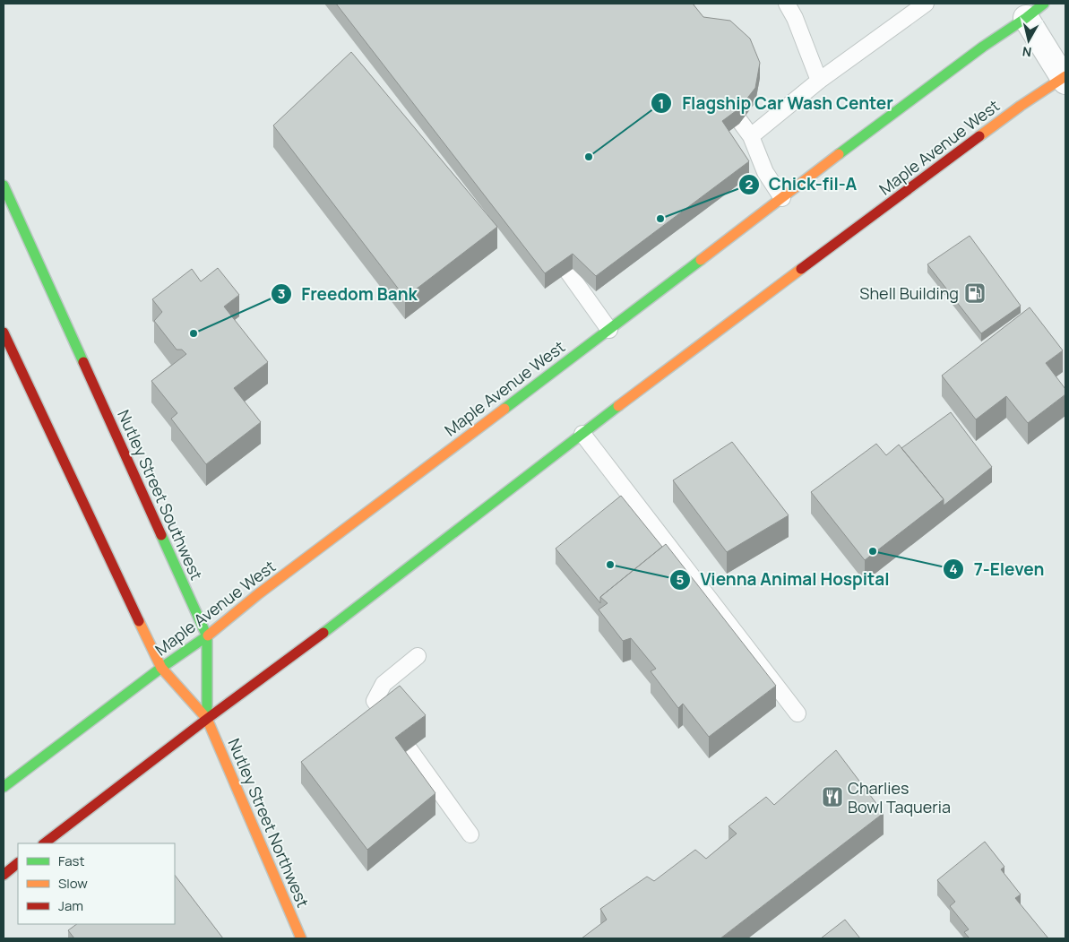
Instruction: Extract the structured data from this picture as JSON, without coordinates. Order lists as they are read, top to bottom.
{
  "streets": {
    "main road": ["Maple Avenue West", "Nutley Street Southwest", "Nutley Street Northwest"]
  },
  "crossings": [
    ["Maple Avenue West", "Nutley Street Southwest"],
    ["Maple Avenue West", "Nutley Street Northwest"],
    ["Nutley Street Southwest", "Nutley Street Northwest"]
  ],
  "places": {
    "other": [
      "Flagship Car Wash Center",
      "Chick-fil-A",
      "Freedom Bank",
      "7-Eleven",
      "Vienna Animal Hospital"
    ],
    "fuel station": ["Shell Building"],
    "restaurant": ["Charlies Bowl Taqueria"]
  },
  "legend": ["Fast", "Slow", "Jam"],
  "north": "bottom"
}
